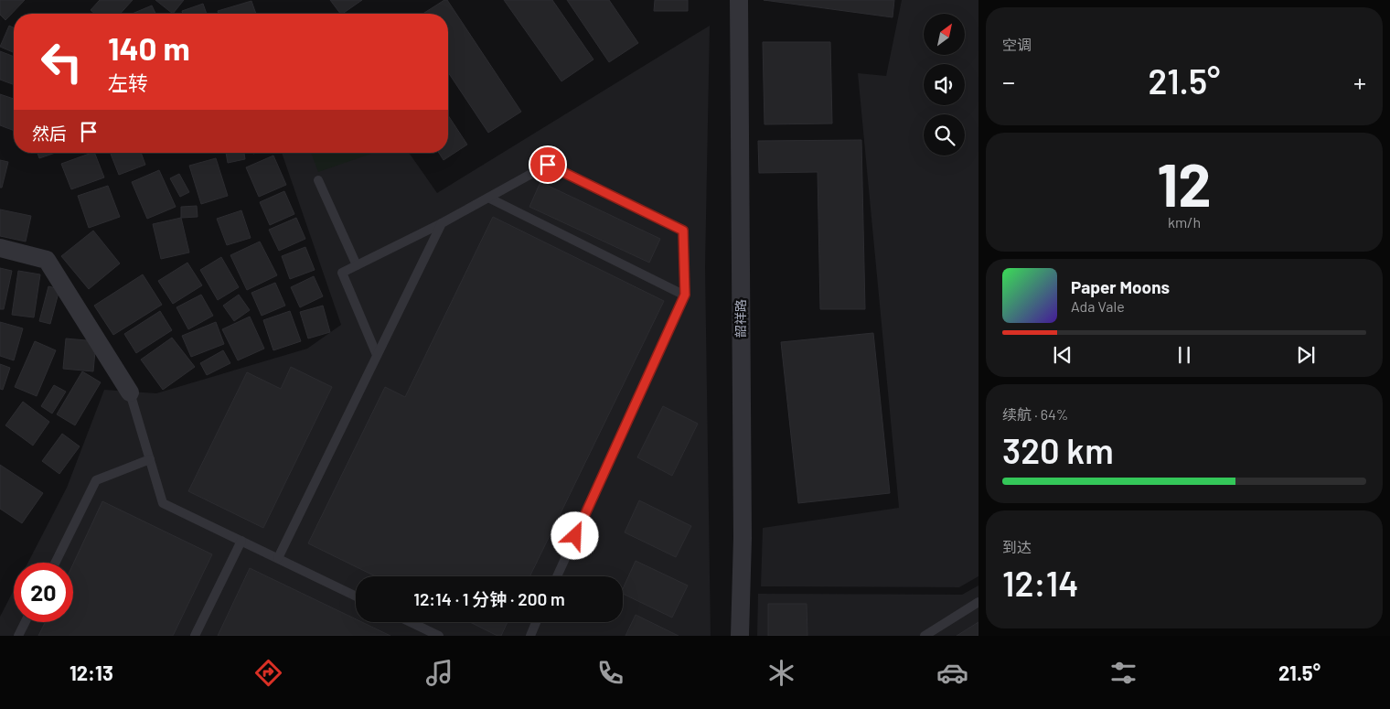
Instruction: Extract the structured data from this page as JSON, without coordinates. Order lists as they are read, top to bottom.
{
  "streets": {
    "street": ["韶祥路"]
  },
  "north": "top right",
  "page": {
    "tile": [
      "空调",
      ["12", "km/h"],
      ["续航 · 64%", "320 km"],
      ["到达", "12:14"]
    ],
    "turn": ["140 m", "左转"],
    "heat": ["−", "21.5°", "+"],
    "then": "然后",
    "song": ["Paper Moons", "Ada Vale"],
    "limit": "20",
    "trip": "12:14 · 1 分钟 · 200 m",
    "tabs": ["12:13", "21.5°"]
  }
}
